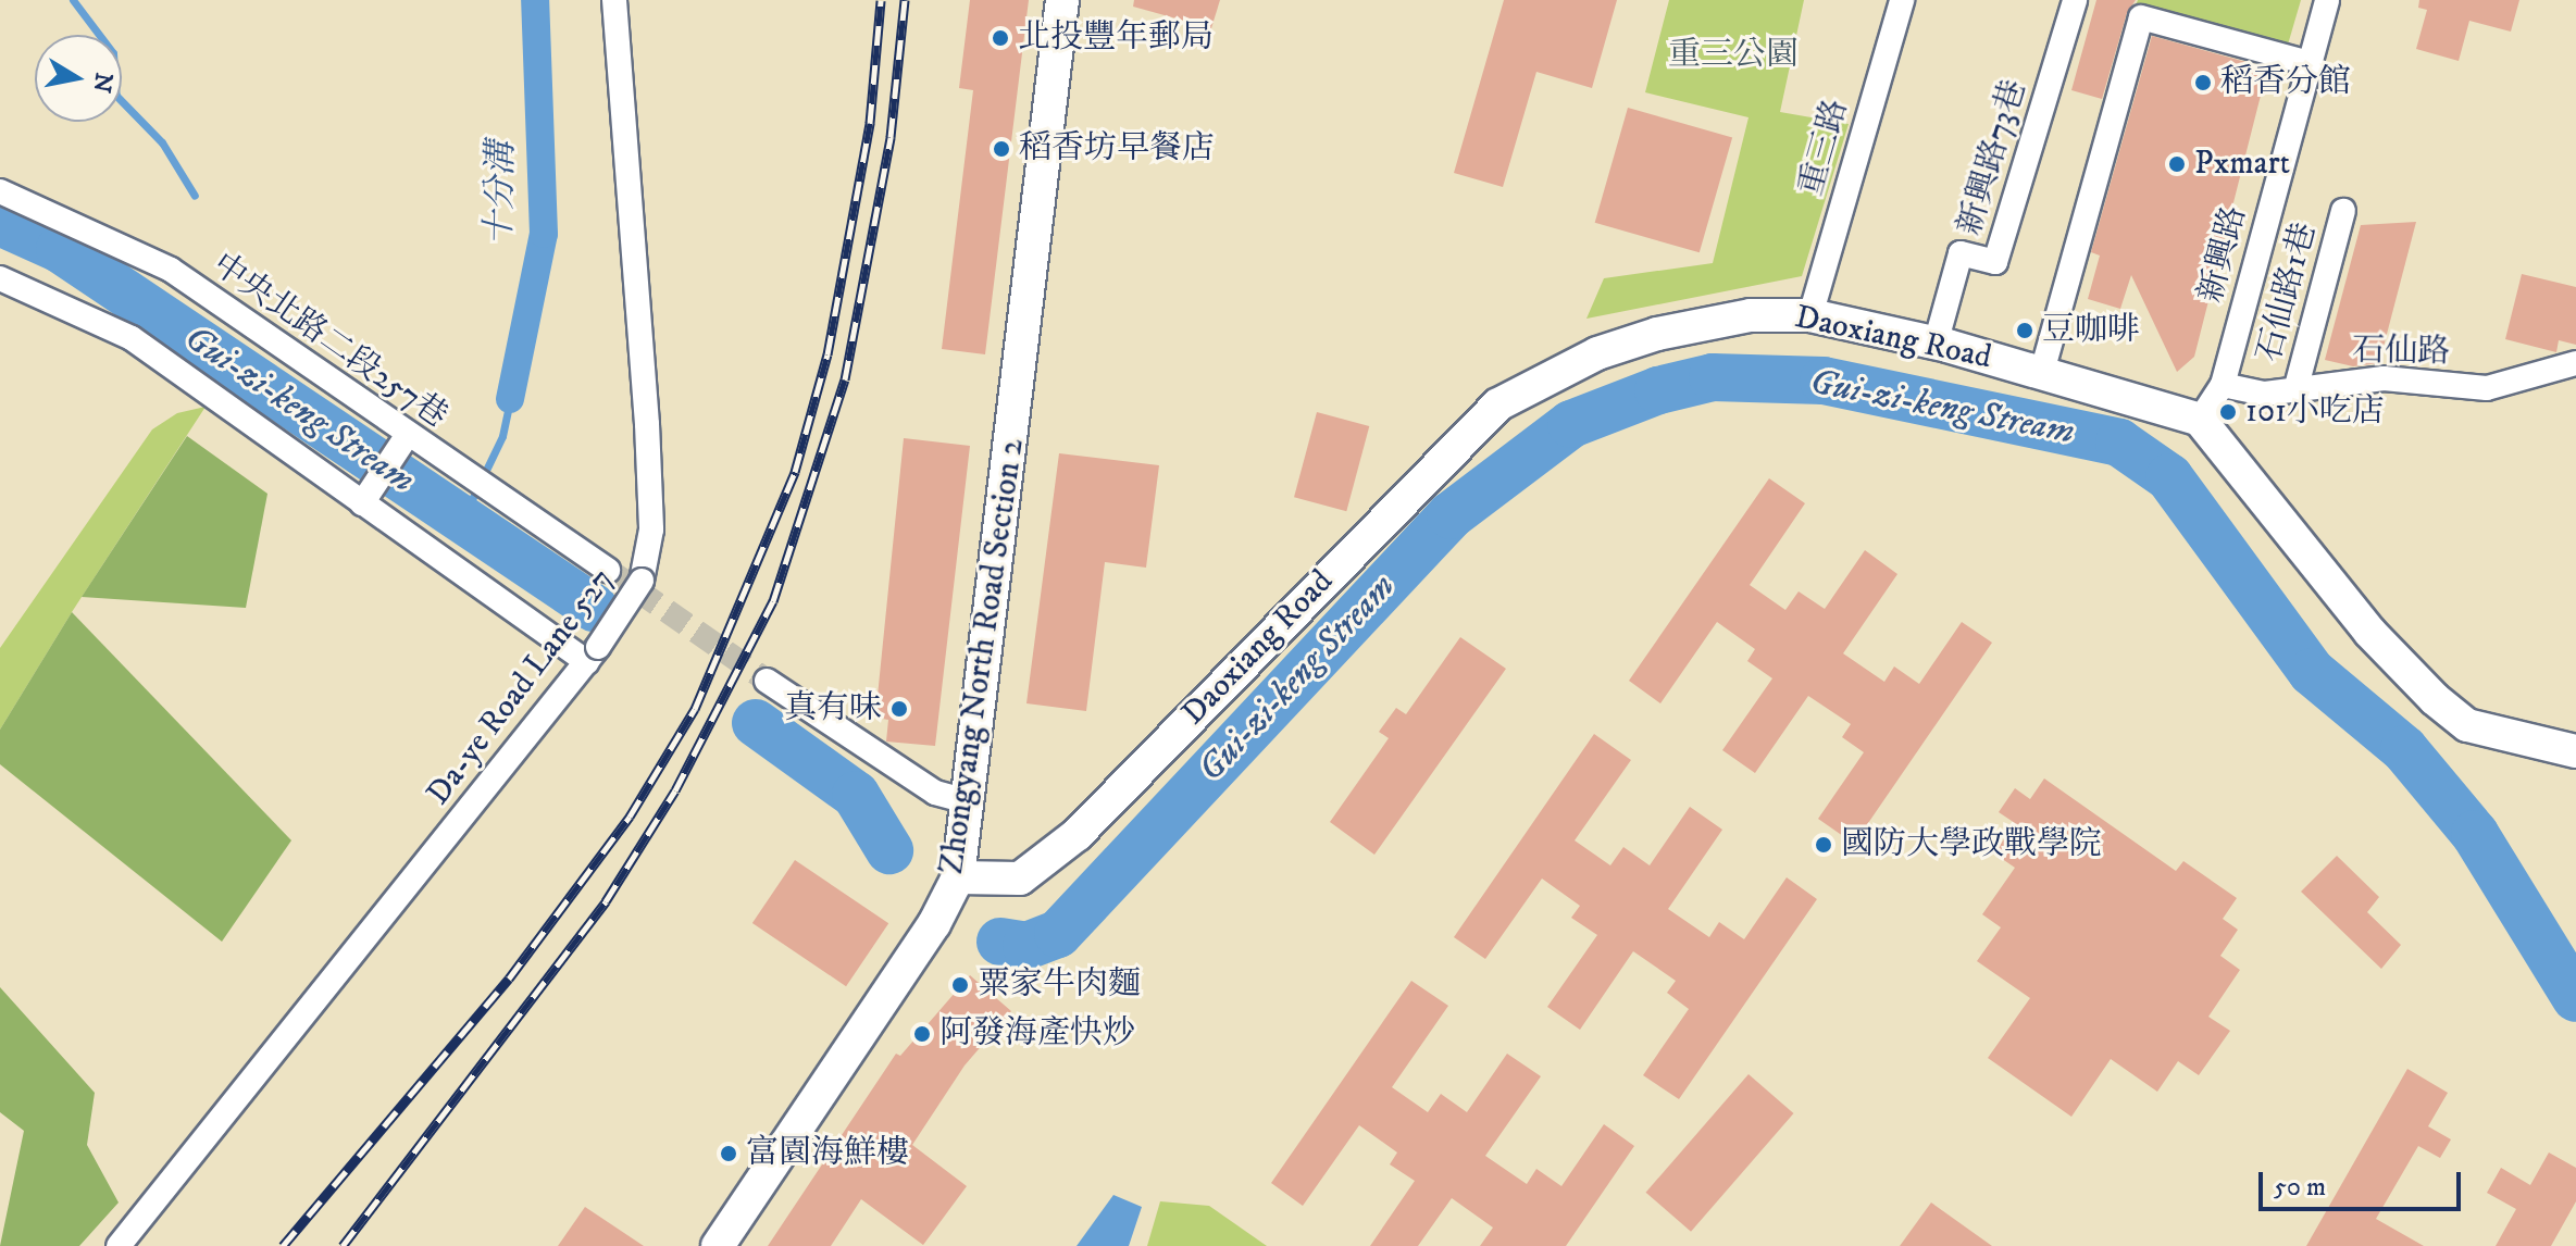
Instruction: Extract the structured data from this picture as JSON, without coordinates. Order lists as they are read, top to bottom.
{
  "streets": {
    "street": [
      "重三路",
      "新興路73巷",
      "新興路",
      "石仙路1巷",
      "Daoxiang Road",
      "中央北路二段257巷",
      "石仙路",
      "Zhongyang North Road Section 2",
      "Da-ye Road Lane 527"
    ]
  },
  "crossings": [
    ["重三路", "Daoxiang Road"],
    ["新興路73巷", "Daoxiang Road"],
    ["新興路", "Daoxiang Road"],
    ["新興路", "石仙路"],
    ["石仙路1巷", "石仙路"],
    ["Daoxiang Road", "Zhongyang North Road Section 2"]
  ],
  "water": ["十分溝", "Gui-zi-keng Stream"],
  "parks": ["重三公園"],
  "places": [
    "北投豐年郵局",
    "稻香分館",
    "稻香坊早餐店",
    "Pxmart",
    "豆咖啡",
    "101小吃店",
    "真有味",
    "國防大學政戰學院",
    "粟家牛肉麵",
    "阿發海產快炒",
    "富園海鮮樓"
  ],
  "scale_bar": "50 m",
  "north": "right"
}
